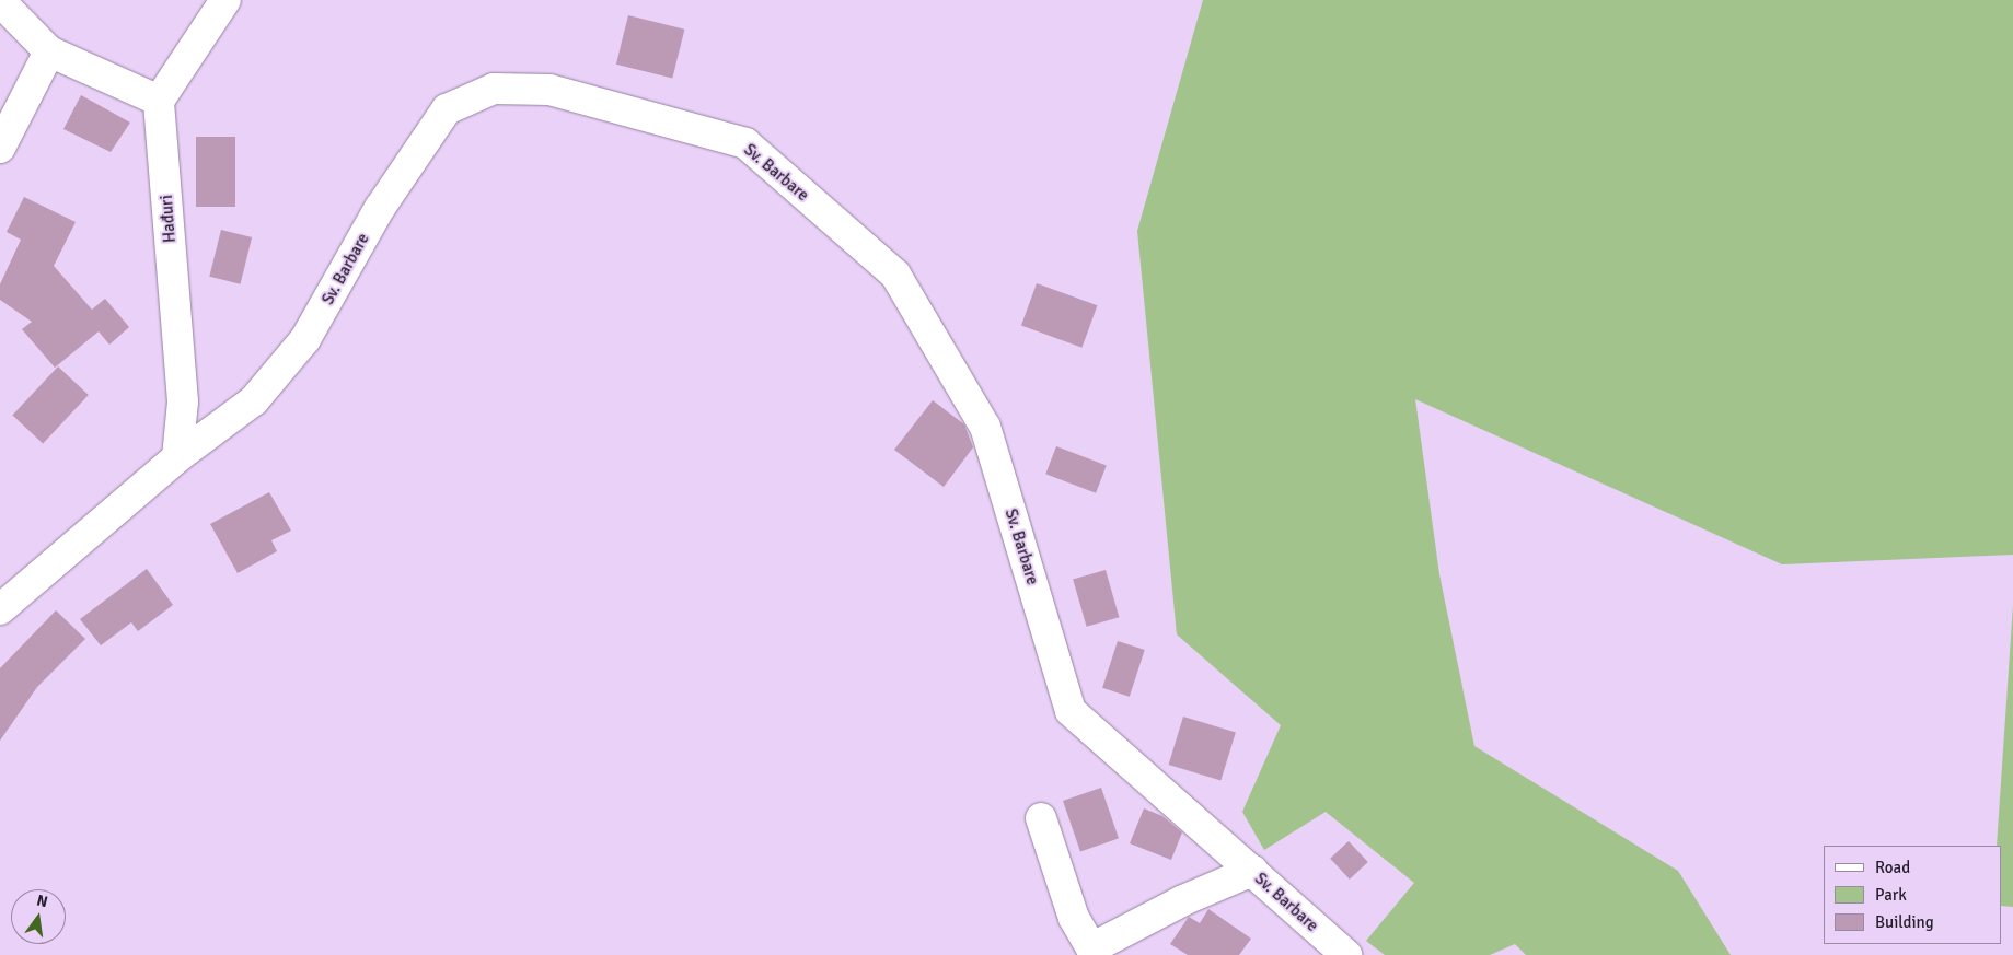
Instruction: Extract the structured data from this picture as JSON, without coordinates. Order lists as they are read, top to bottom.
{
  "streets": {
    "street": ["Sv. Barbare", "Hađuri"]
  },
  "crossings": [
    ["Sv. Barbare", "Hađuri"]
  ],
  "legend": ["Road", "Park", "Building"],
  "north": "top"
}
